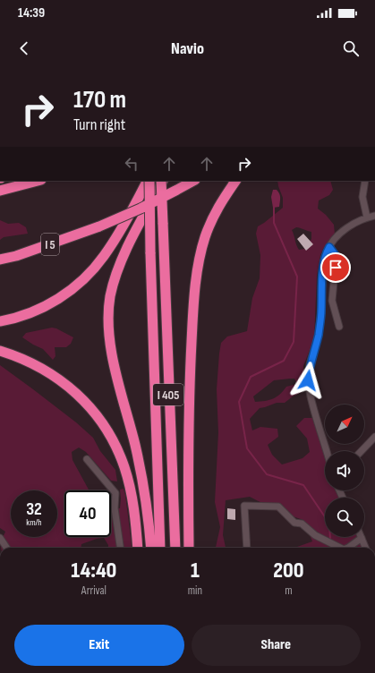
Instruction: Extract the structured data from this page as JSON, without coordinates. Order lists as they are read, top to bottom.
{
  "streets": {
    "highway": ["I 5", "I 405"]
  },
  "north": "top right",
  "page": {
    "status": "14:39",
    "header": "Navio",
    "turn": ["170 m", "Turn right"],
    "speed": "32 km/h",
    "limit": "40",
    "eta": [
      "14:40",
      "Arrival",
      "1",
      "min",
      "200",
      "m"
    ],
    "buttons": ["Exit", "Share"]
  }
}
